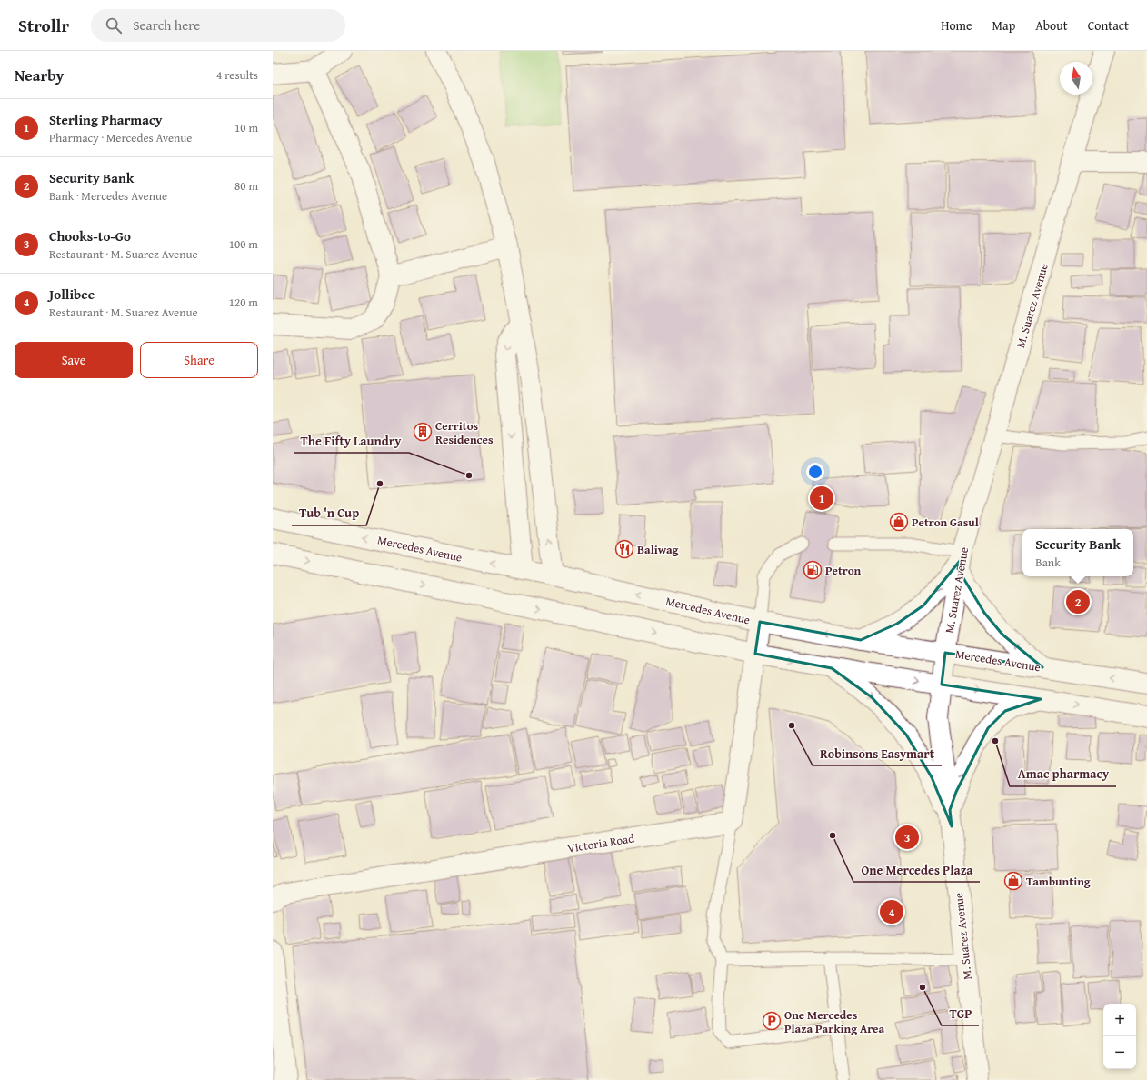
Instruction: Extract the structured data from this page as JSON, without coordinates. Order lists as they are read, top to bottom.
{
  "streets": {
    "street": ["M. Suarez Avenue", "Mercedes Avenue", "Victoria Road"]
  },
  "crossings": [
    ["M. Suarez Avenue", "Mercedes Avenue"]
  ],
  "places": {
    "building": ["Cerritos Residences"],
    "other": [
      "The Fifty Laundry",
      "Tub 'n Cup",
      "Robinsons Easymart",
      "Amac pharmacy",
      "One Mercedes Plaza",
      "TGP"
    ],
    "shop": ["Petron Gasul", "Tambunting"],
    "restaurant": ["Baliwag"],
    "fuel station": ["Petron"],
    "parking": ["One Mercedes Plaza Parking Area"]
  },
  "north": "top",
  "page": {
    "header": "Strollr",
    "search": "Search here",
    "nav": [
      "Home",
      "Map",
      "About",
      "Contact"
    ],
    "heading": ["Nearby", "4 results"],
    "list": [
      {
        "mark": "1",
        "name": "Sterling Pharmacy",
        "note": "Pharmacy · Mercedes Avenue",
        "value": "10 m"
      },
      {
        "mark": "2",
        "name": "Security Bank",
        "note": "Bank · Mercedes Avenue",
        "value": "80 m"
      },
      {
        "mark": "3",
        "name": "Chooks-to-Go",
        "note": "Restaurant · M. Suarez Avenue",
        "value": "100 m"
      },
      {
        "mark": "4",
        "name": "Jollibee",
        "note": "Restaurant · M. Suarez Avenue",
        "value": "120 m"
      }
    ],
    "buttons": ["Save", "Share"],
    "pins": [
      "1",
      "2",
      "3",
      "4"
    ],
    "popup": ["Security Bank", "Bank"],
    "map_buttons": ["+", "−"]
  }
}
